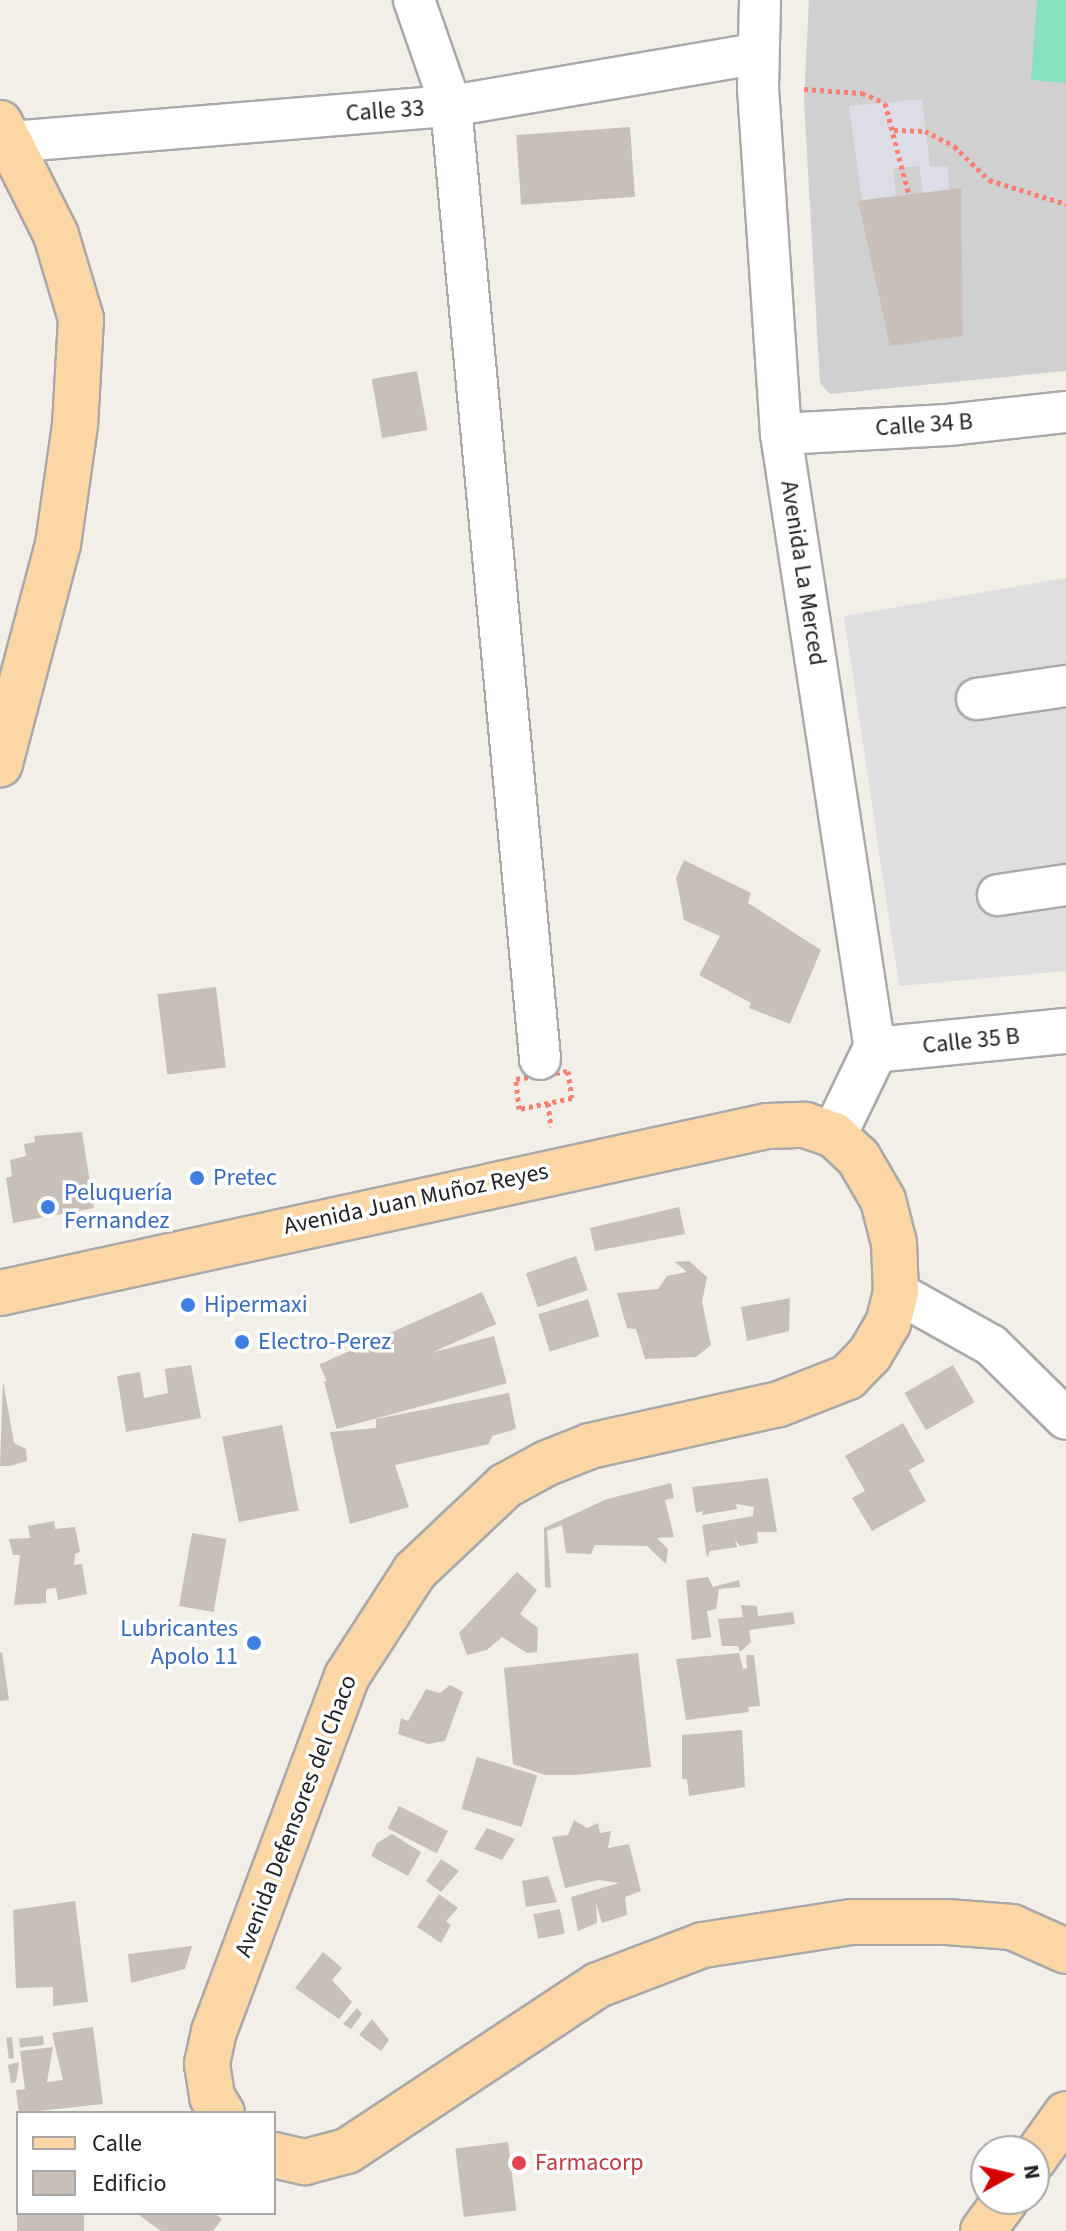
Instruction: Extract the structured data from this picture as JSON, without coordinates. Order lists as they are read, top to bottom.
{
  "streets": {
    "main road": ["Avenida Juan Muñoz Reyes", "Avenida Defensores del Chaco"],
    "street": [
      "Calle 33",
      "Calle 34 B",
      "Avenida La Merced",
      "Calle 35 B"
    ]
  },
  "crossings": [
    ["Calle 33", "Avenida La Merced"],
    ["Calle 34 B", "Avenida La Merced"],
    ["Avenida La Merced", "Calle 35 B"],
    ["Avenida Juan Muñoz Reyes", "Avenida Defensores del Chaco"]
  ],
  "places": [
    "Pretec",
    "Peluquería Fernandez",
    "Hipermaxi",
    "Electro-Perez",
    "Lubricantes Apolo 11",
    "Farmacorp"
  ],
  "legend": ["Calle", "Edificio"],
  "north": "right"
}
